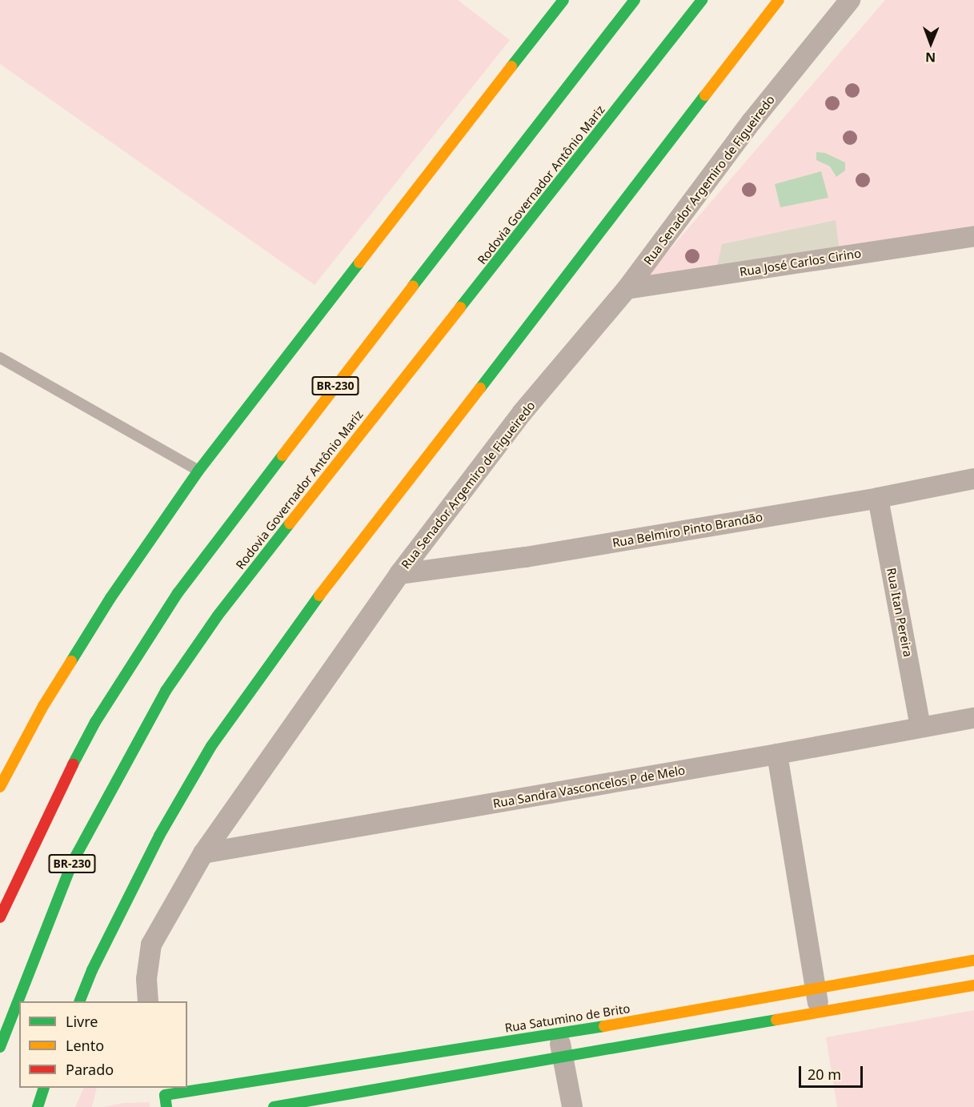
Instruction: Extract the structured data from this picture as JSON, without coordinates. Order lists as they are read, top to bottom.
{
  "streets": {
    "main road": ["Rodovia Governador Antônio Mariz", "BR-230", "Rua Satumino de Brito"],
    "street": [
      "Rua Senador Argemiro de Figueiredo",
      "Rua José Carlos Cirino",
      "Rua Belmiro Pinto Brandão",
      "Rua Itan Pereira",
      "Rua Sandra Vasconcelos P de Melo"
    ]
  },
  "crossings": [
    ["Rua Senador Argemiro de Figueiredo", "Rua José Carlos Cirino"],
    ["Rua Senador Argemiro de Figueiredo", "Rua Belmiro Pinto Brandão"],
    ["Rua Senador Argemiro de Figueiredo", "Rua Sandra Vasconcelos P de Melo"],
    ["Rua Belmiro Pinto Brandão", "Rua Itan Pereira"],
    ["Rua Itan Pereira", "Rua Sandra Vasconcelos P de Melo"]
  ],
  "legend": ["Livre", "Lento", "Parado"],
  "scale_bar": "20 m",
  "north": "bottom"
}
